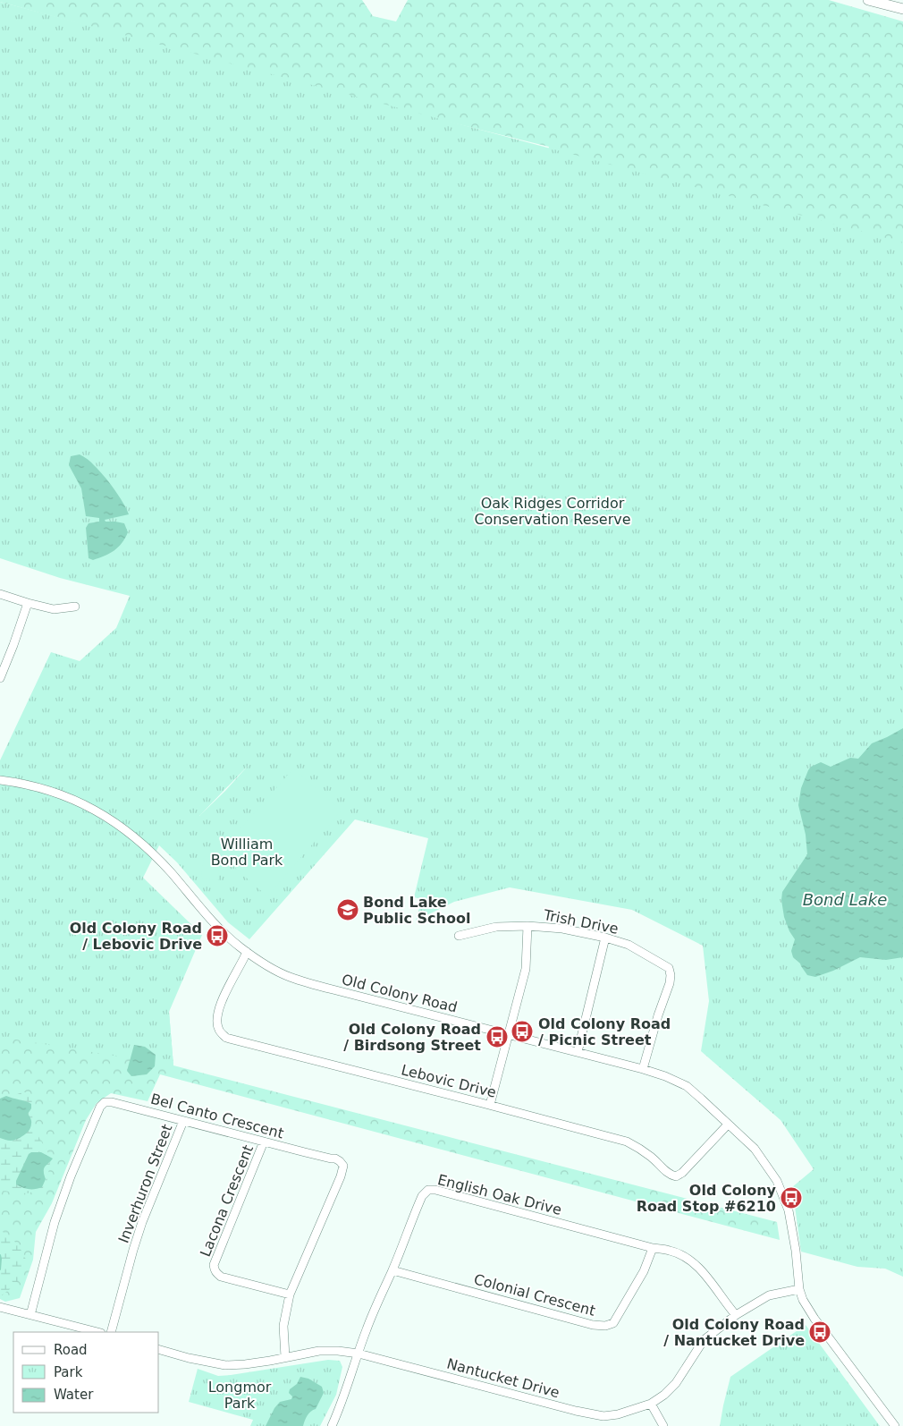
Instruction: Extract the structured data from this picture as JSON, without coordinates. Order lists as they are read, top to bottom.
{
  "streets": {
    "street": [
      "Trish Drive",
      "Old Colony Road",
      "Lebovic Drive",
      "Bel Canto Crescent",
      "Inverhuron Street",
      "English Oak Drive",
      "Lacona Crescent",
      "Colonial Crescent",
      "Nantucket Drive"
    ]
  },
  "crossings": [
    ["Trish Drive", "Old Colony Road"],
    ["Old Colony Road", "Lebovic Drive"],
    ["Old Colony Road", "Nantucket Drive"],
    ["Bel Canto Crescent", "Inverhuron Street"],
    ["Bel Canto Crescent", "Lacona Crescent"],
    ["Bel Canto Crescent", "Nantucket Drive"],
    ["English Oak Drive", "Colonial Crescent"],
    ["English Oak Drive", "Nantucket Drive"]
  ],
  "water": ["Bond Lake"],
  "parks": ["Oak Ridges Corridor Conservation Reserve", "William Bond Park", "Longmor Park"],
  "places": {
    "school or university": ["Bond Lake Public School"],
    "bus stop": [
      "Old Colony Road / Lebovic Drive",
      "Old Colony Road / Picnic Street",
      "Old Colony Road / Birdsong Street",
      "Old Colony Road Stop #6210",
      "Old Colony Road / Nantucket Drive"
    ]
  },
  "legend": ["Road", "Park", "Water"]
}
